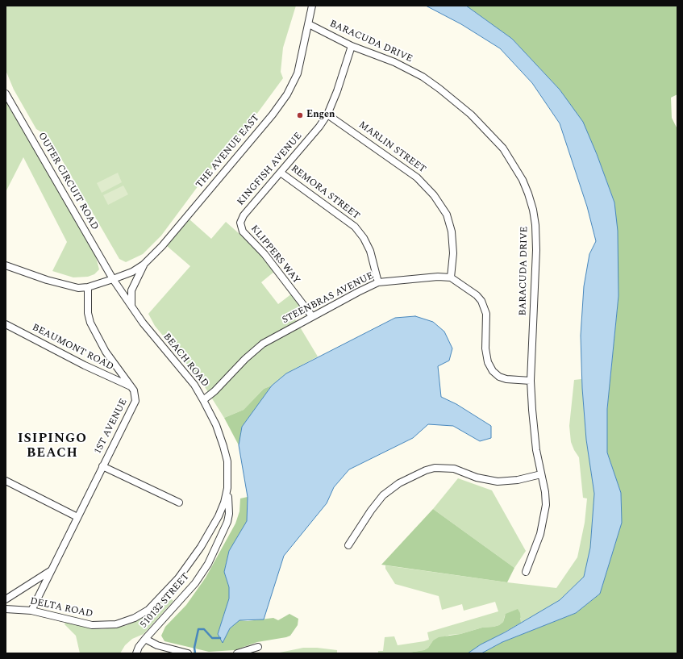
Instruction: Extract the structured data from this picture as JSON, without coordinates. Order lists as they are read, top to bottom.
{
  "streets": {
    "street": [
      "BARACUDA DRIVE",
      "MARLIN STREET",
      "THE AVENUE EAST",
      "KINGFISH AVENUE",
      "OUTER CIRCUIT ROAD",
      "REMORA STREET",
      "KLIPPERS WAY",
      "STEENBRAS AVENUE",
      "BEAUMONT ROAD",
      "BEACH ROAD",
      "1ST AVENUE",
      "510132 STREET",
      "DELTA ROAD"
    ]
  },
  "crossings": [
    ["BARACUDA DRIVE", "THE AVENUE EAST"],
    ["BARACUDA DRIVE", "KINGFISH AVENUE"],
    ["MARLIN STREET", "KINGFISH AVENUE"],
    ["MARLIN STREET", "STEENBRAS AVENUE"],
    ["THE AVENUE EAST", "OUTER CIRCUIT ROAD"],
    ["THE AVENUE EAST", "BEACH ROAD"],
    ["THE AVENUE EAST", "1ST AVENUE"],
    ["KINGFISH AVENUE", "REMORA STREET"],
    ["KINGFISH AVENUE", "KLIPPERS WAY"],
    ["OUTER CIRCUIT ROAD", "BEACH ROAD"],
    ["REMORA STREET", "STEENBRAS AVENUE"],
    ["KLIPPERS WAY", "STEENBRAS AVENUE"],
    ["STEENBRAS AVENUE", "BEACH ROAD"],
    ["BEAUMONT ROAD", "1ST AVENUE"],
    ["BEACH ROAD", "510132 STREET"],
    ["BEACH ROAD", "DELTA ROAD"],
    ["1ST AVENUE", "DELTA ROAD"]
  ],
  "districts": ["ISIPINGO BEACH"],
  "places": ["Engen"]
}
